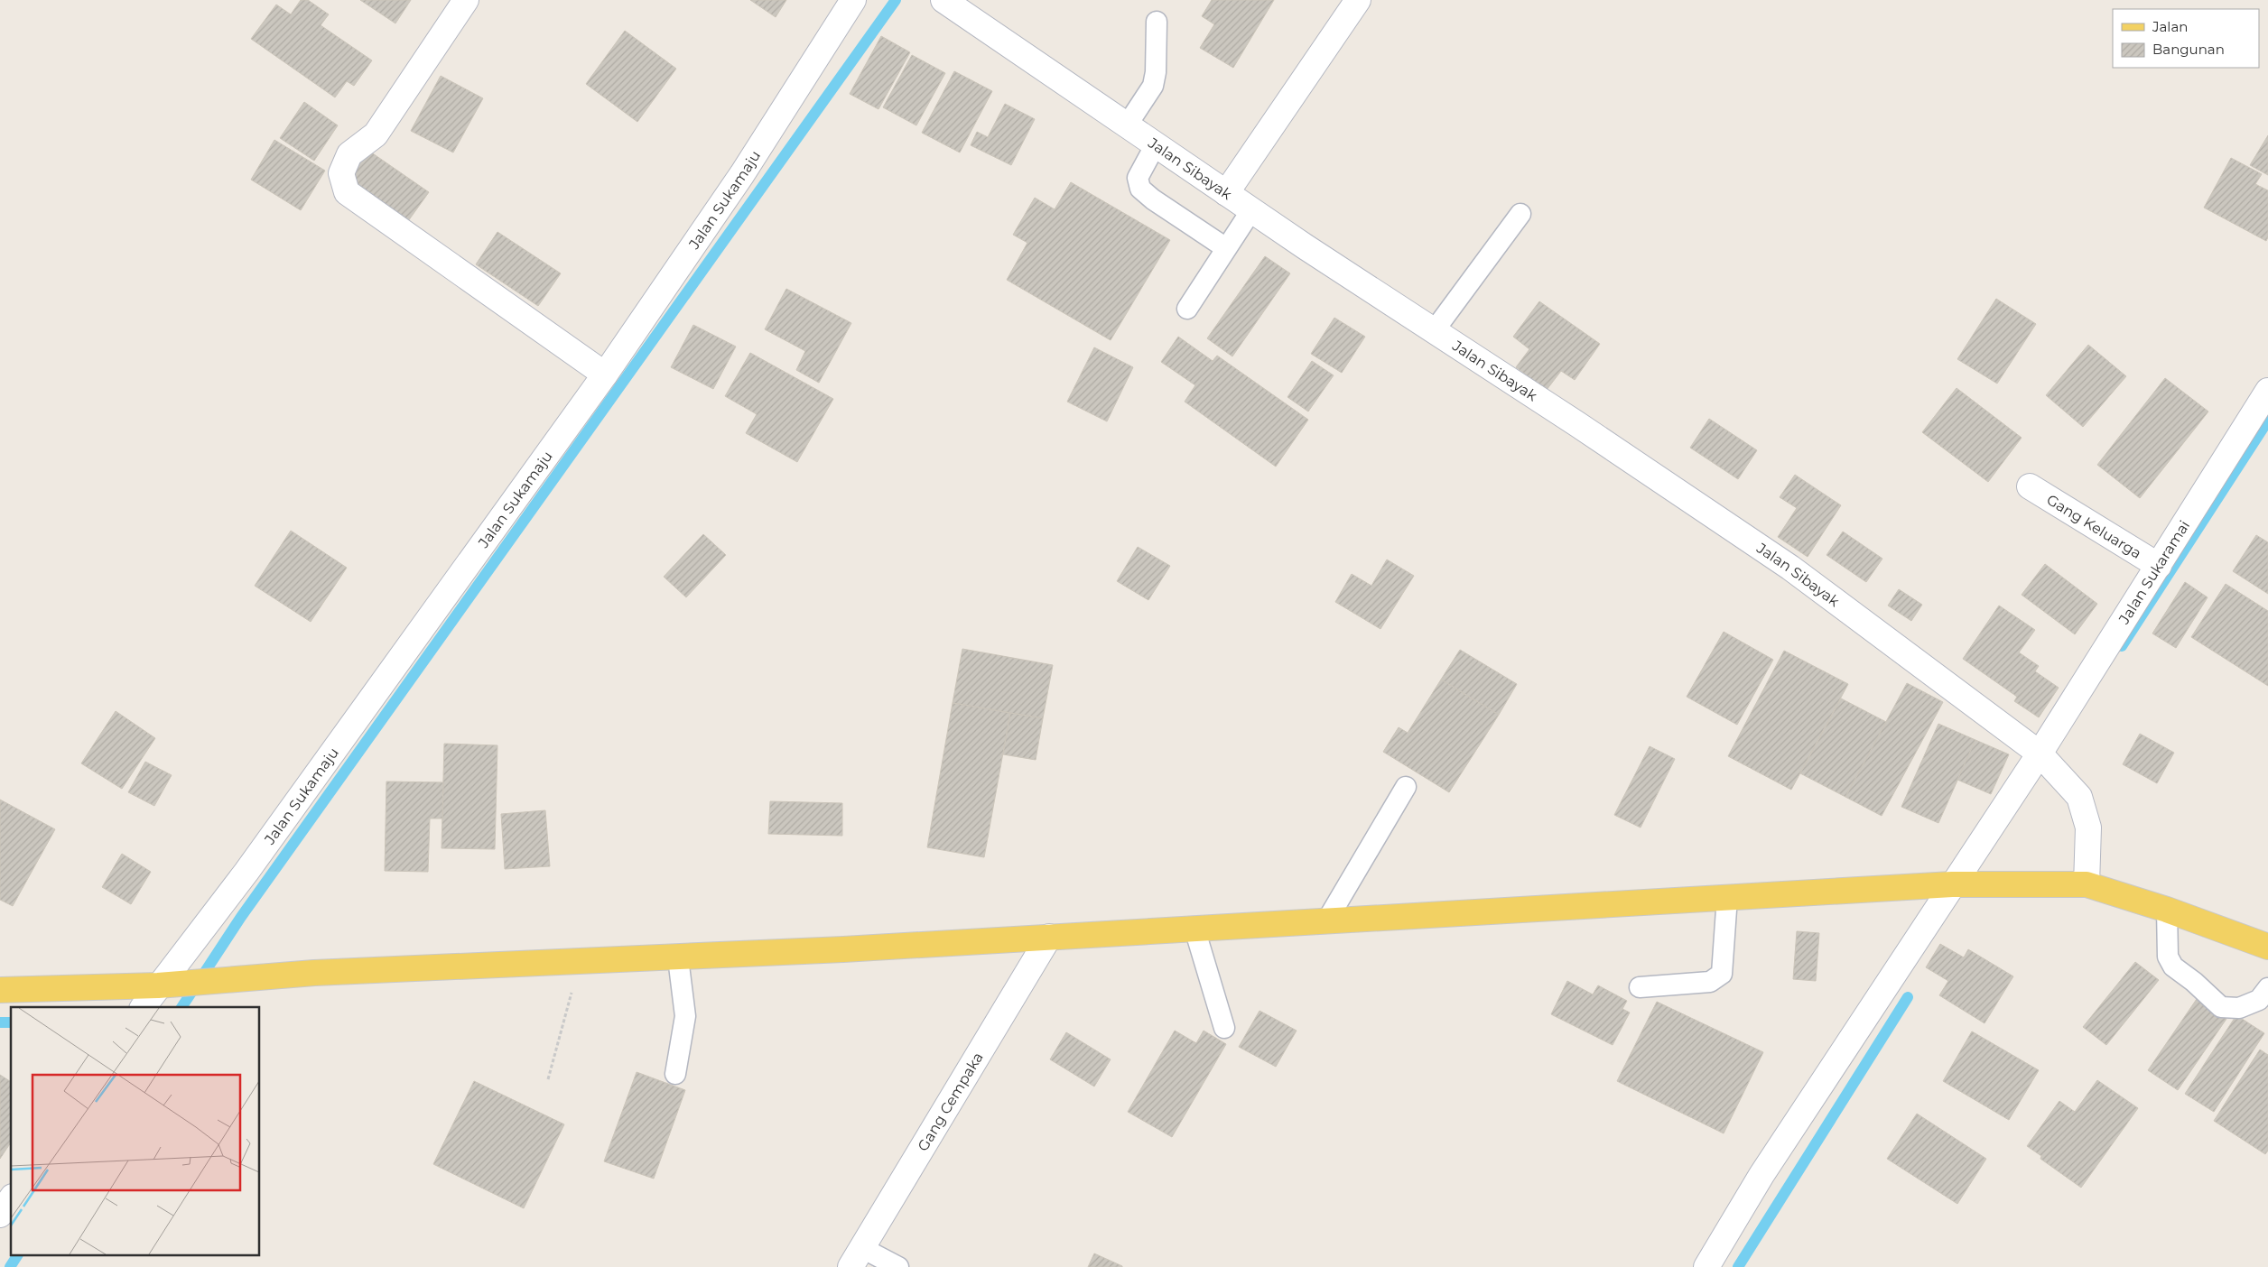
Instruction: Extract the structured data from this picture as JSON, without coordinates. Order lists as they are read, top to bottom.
{
  "streets": {
    "street": [
      "Jalan Sibayak",
      "Jalan Sukamaju",
      "Gang Keluarga",
      "Jalan Sukaramai",
      "Gang Cempaka"
    ]
  },
  "crossings": [
    ["Jalan Sibayak", "Jalan Sukaramai"],
    ["Gang Keluarga", "Jalan Sukaramai"]
  ],
  "legend": ["Jalan", "Bangunan"]
}
